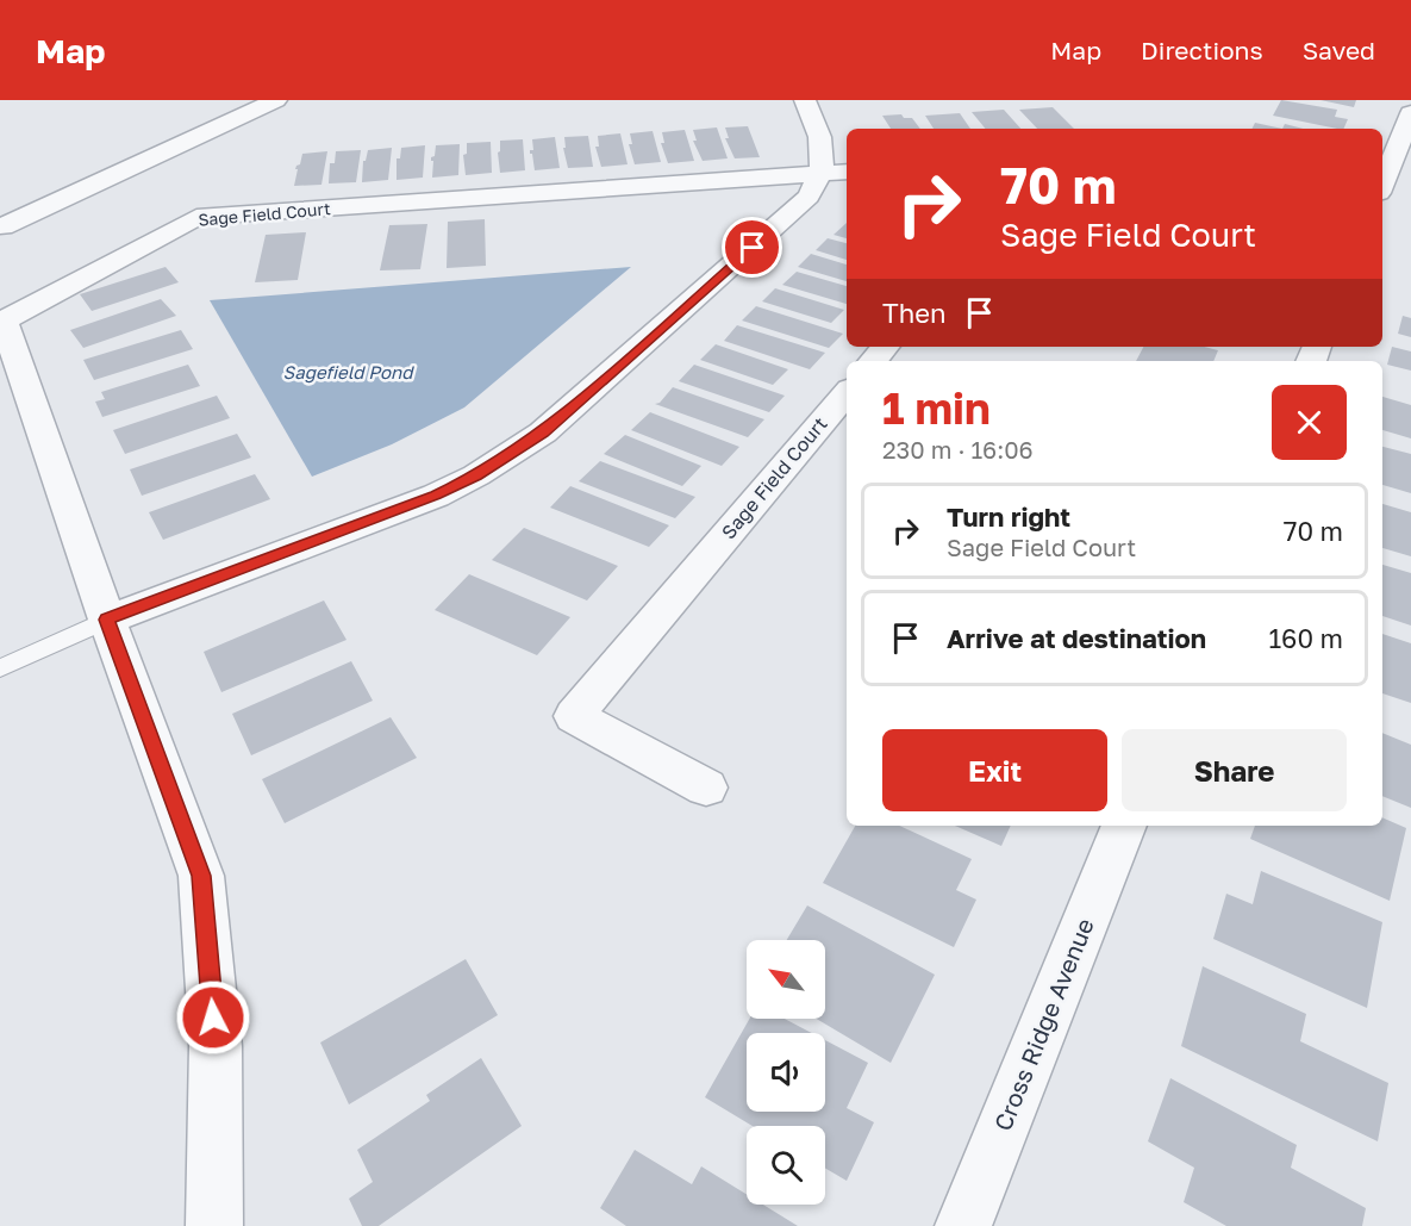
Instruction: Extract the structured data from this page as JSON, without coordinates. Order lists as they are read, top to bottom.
{
  "streets": {
    "street": ["Sage Field Court", "Cross Ridge Avenue"]
  },
  "water": ["Sagefield Pond"],
  "north": "top left",
  "page": {
    "header": "Map",
    "nav": ["Map", "Directions", "Saved"],
    "turn": ["70 m", "Sage Field Court"],
    "then": "Then",
    "heading": ["1 min", "230 m · 16:06"],
    "list": [
      {
        "name": "Turn right",
        "note": "Sage Field Court",
        "value": "70 m"
      },
      {
        "name": "Arrive at destination",
        "value": "160 m"
      }
    ],
    "buttons": ["Exit", "Share"]
  }
}
